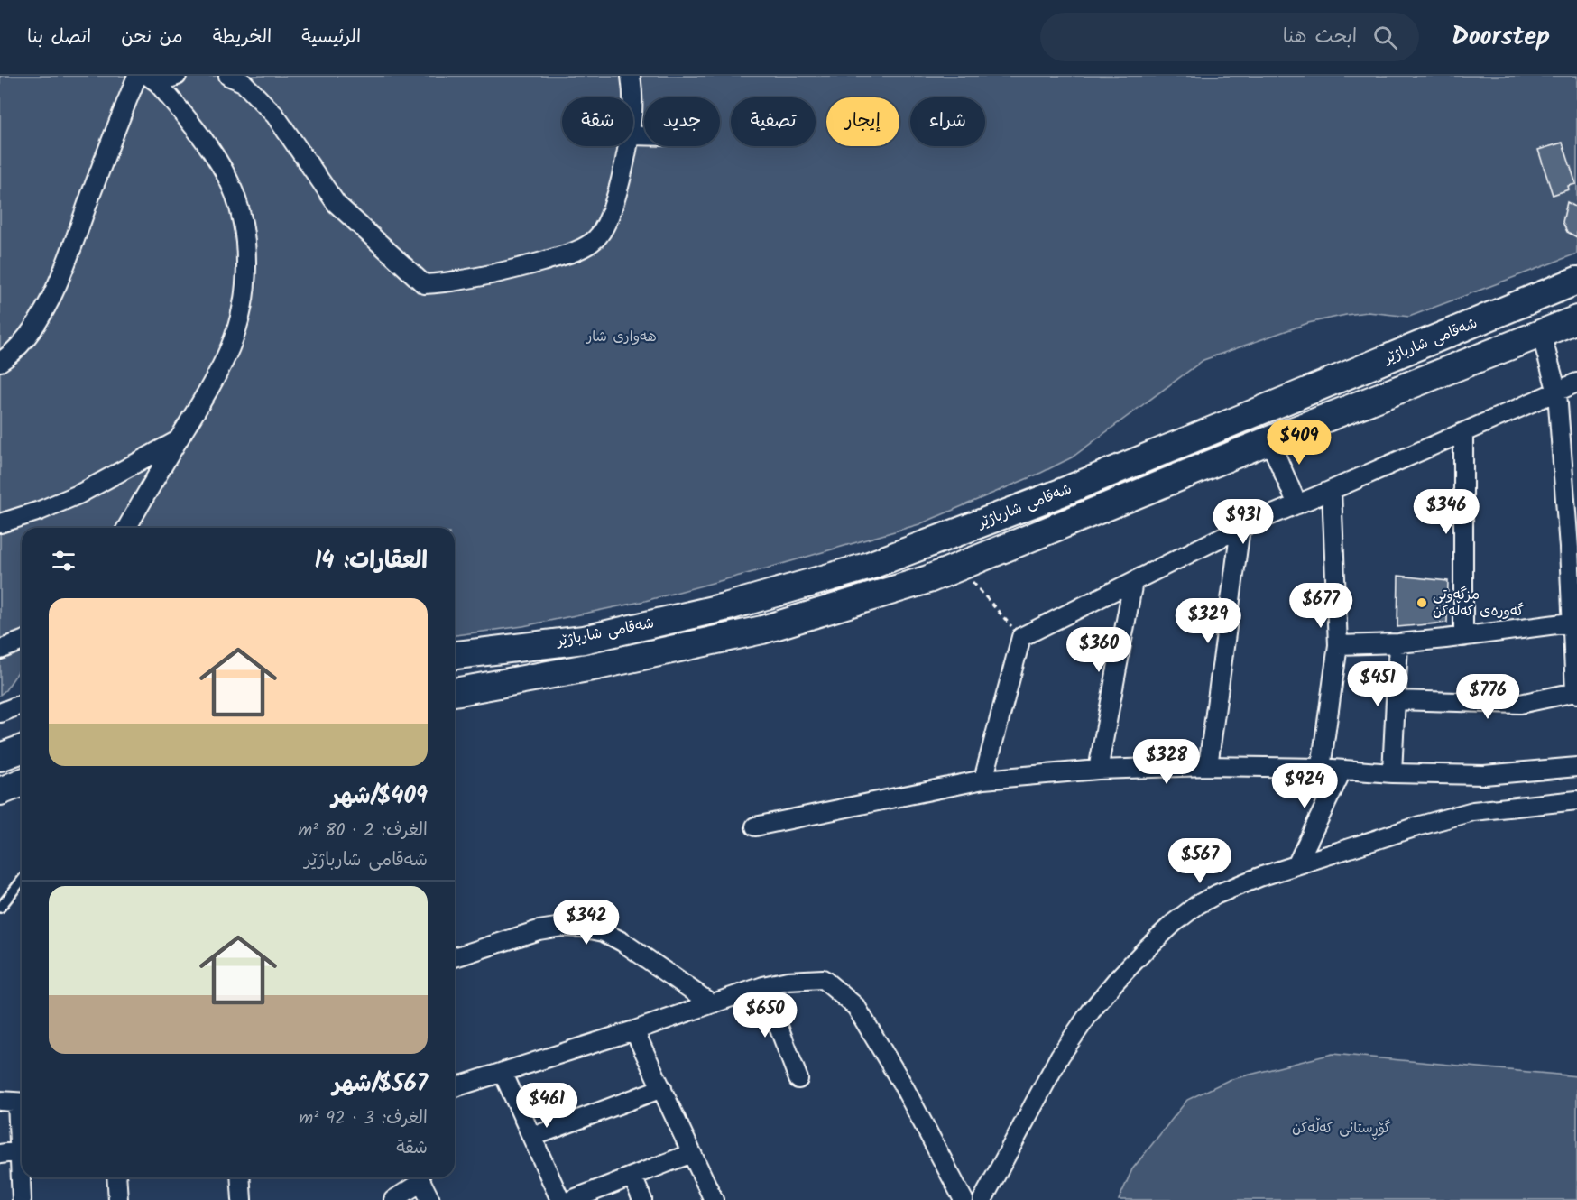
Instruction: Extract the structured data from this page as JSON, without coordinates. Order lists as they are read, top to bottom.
{
  "streets": {
    "main road": ["شەقامی شارباژێر"]
  },
  "parks": ["هەواری شار", "گۆڕستانی کەڵەکن"],
  "places": ["مزگەوتی گەورەی کەڵەکن"],
  "page": {
    "header": "Doorstep",
    "search": "ابحث هنا",
    "nav": [
      "الرئيسية",
      "الخريطة",
      "من نحن",
      "اتصل بنا"
    ],
    "chip": [
      "شراء",
      "إيجار",
      "تصفية",
      "جديد",
      "شقة"
    ],
    "price": [
      "$409",
      "$346",
      "$931",
      "$677",
      "$329",
      "$360",
      "$451",
      "$776",
      "$328",
      "$924",
      "$567",
      "$342",
      "$650",
      "$461"
    ],
    "heading": "العقارات: 14",
    "list": [
      {
        "name": "$409/شهر",
        "note": "الغرف: 2 · 80 m² · شەقامی شارباژێر"
      },
      {
        "name": "$567/شهر",
        "note": "الغرف: 3 · 92 m² · شقة"
      }
    ]
  }
}
